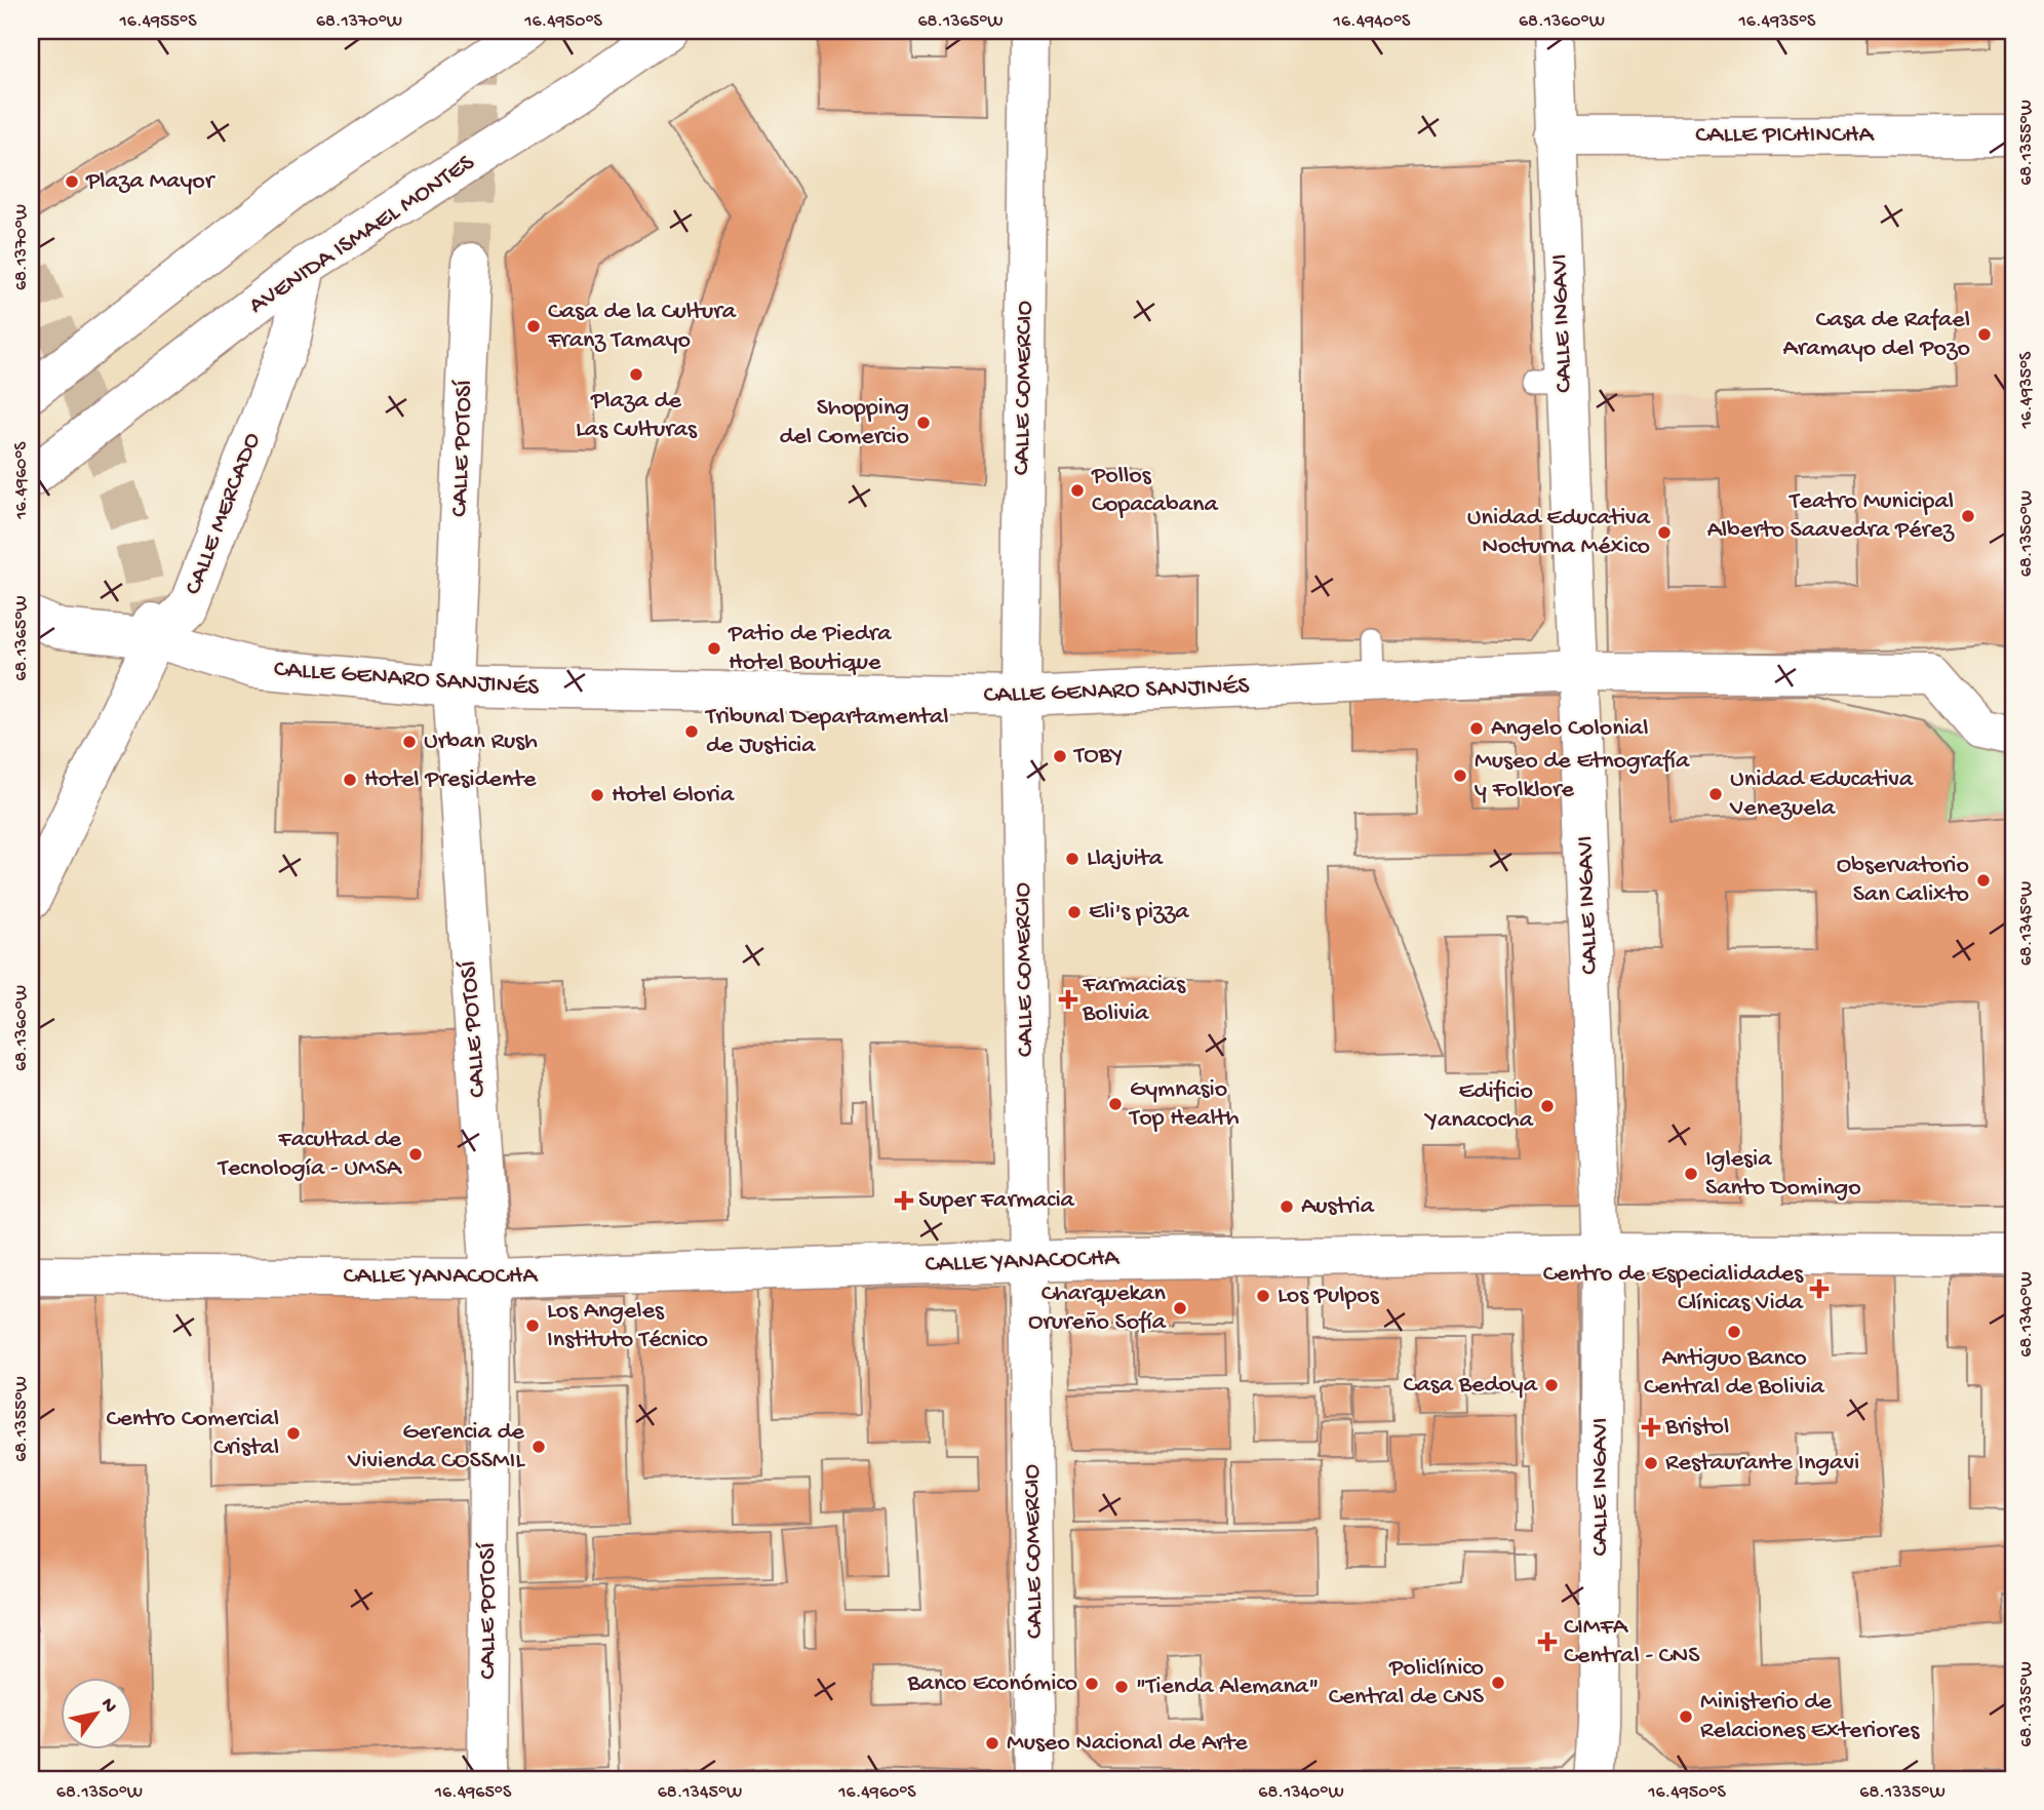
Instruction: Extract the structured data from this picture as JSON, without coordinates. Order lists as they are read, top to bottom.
{
  "streets": {
    "street": [
      "CALLE PICHINCHA",
      "AVENIDA ISMAEL MONTES",
      "CALLE INGAVI",
      "CALLE COMERCIO",
      "CALLE POTOSÍ",
      "CALLE MERCADO",
      "CALLE GENARO SANJINÉS",
      "CALLE YANACOCHA"
    ]
  },
  "crossings": [
    ["CALLE PICHINCHA", "CALLE INGAVI"],
    ["AVENIDA ISMAEL MONTES", "CALLE MERCADO"],
    ["CALLE INGAVI", "CALLE GENARO SANJINÉS"],
    ["CALLE INGAVI", "CALLE YANACOCHA"],
    ["CALLE COMERCIO", "CALLE GENARO SANJINÉS"],
    ["CALLE COMERCIO", "CALLE YANACOCHA"],
    ["CALLE POTOSÍ", "CALLE GENARO SANJINÉS"],
    ["CALLE POTOSÍ", "CALLE YANACOCHA"],
    ["CALLE MERCADO", "CALLE GENARO SANJINÉS"]
  ],
  "places": {
    "other": [
      "Plaza Mayor",
      "Casa de la Cultura Franz Tamayo",
      "Casa de Rafael Aramayo del Pozo",
      "Plaza de Las Culturas",
      "Shopping del Comercio",
      "Pollos Copacabana",
      "Teatro Municipal Alberto Saavedra Pérez",
      "Unidad Educativa Nocturna México",
      "Patio de Piedra Hotel Boutique",
      "Angelo Colonial",
      "Tribunal Departamental de Justicia",
      "Urban Rush",
      "TOBY",
      "Museo de Etnografía y Folklore",
      "Hotel Presidente",
      "Unidad Educativa Venezuela",
      "Hotel Gloria",
      "Llajuita",
      "Observatorio San Calixto",
      "Eli's pizza",
      "Gymnasio Top Health",
      "Edificio Yanacocha",
      "Facultad de Tecnología - UMSA",
      "Iglesia Santo Domingo",
      "Austria",
      "Los Pulpos",
      "Charquekan Orureño Sofía",
      "Los Angeles Instituto Técnico",
      "Antiguo Banco Central de Bolivia",
      "Casa Bedoya",
      "Centro Comercial Cristal",
      "Gerencia de Vivienda COSSMIL",
      "Restaurante Ingavi",
      "Policlínico Central de CNS",
      "Banco Económico",
      "\"Tienda Alemana\"",
      "Ministerio de Relaciones Exteriores",
      "Museo Nacional de Arte"
    ],
    "health": [
      "Farmacias Bolivia",
      "Super Farmacia",
      "Centro de Especialidades Clínicas Vida",
      "Bristol",
      "CIMFA Central - CNS"
    ]
  },
  "north": "top right",
  "coordinates": [
    "16.4955°S",
    "68.1370°W",
    "16.4950°S",
    "68.1365°W",
    "16.4940°S",
    "68.1360°W",
    "16.4935°S",
    "68.1355°W",
    "16.4960°S",
    "68.1350°W",
    "68.1345°W",
    "68.1340°W",
    "68.1335°W",
    "16.4965°S"
  ]
}
